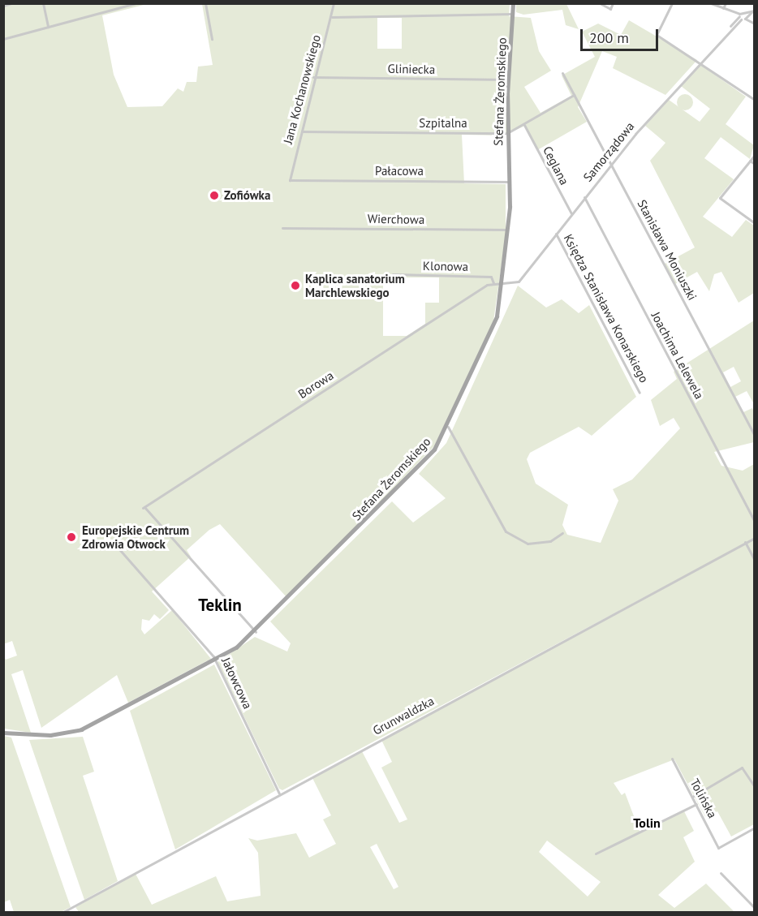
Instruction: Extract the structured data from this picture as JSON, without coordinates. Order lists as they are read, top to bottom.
{
  "streets": {
    "main road": ["Stefana Żeromskiego"],
    "street": [
      "Gliniecka",
      "Jana Kochanowskiego",
      "Szpitalna",
      "Samorządowa",
      "Ceglana",
      "Pałacowa",
      "Wierchowa",
      "Stanisława Moniuszki",
      "Klonowa",
      "Księdza Stanisława Konarskiego",
      "Joachima Lelewela",
      "Borowa",
      "Jałowcowa",
      "Grunwaldzka",
      "Tolińska"
    ]
  },
  "crossings": [
    ["Gliniecka", "Jana Kochanowskiego"],
    ["Gliniecka", "Stefana Żeromskiego"],
    ["Jana Kochanowskiego", "Szpitalna"],
    ["Jana Kochanowskiego", "Pałacowa"],
    ["Stefana Żeromskiego", "Szpitalna"],
    ["Stefana Żeromskiego", "Samorządowa"],
    ["Stefana Żeromskiego", "Pałacowa"],
    ["Stefana Żeromskiego", "Wierchowa"],
    ["Stefana Żeromskiego", "Borowa"],
    ["Stefana Żeromskiego", "Jałowcowa"],
    ["Szpitalna", "Ceglana"],
    ["Szpitalna", "Stanisława Moniuszki"],
    ["Samorządowa", "Ceglana"],
    ["Samorządowa", "Stanisława Moniuszki"],
    ["Samorządowa", "Księdza Stanisława Konarskiego"],
    ["Samorządowa", "Joachima Lelewela"],
    ["Klonowa", "Borowa"],
    ["Jałowcowa", "Grunwaldzka"]
  ],
  "districts": ["Teklin", "Tolin"],
  "places": ["Zofiówka", "Kaplica sanatorium Marchlewskiego", "Europejskie Centrum Zdrowia Otwock"],
  "scale_bar": "200 m"
}
